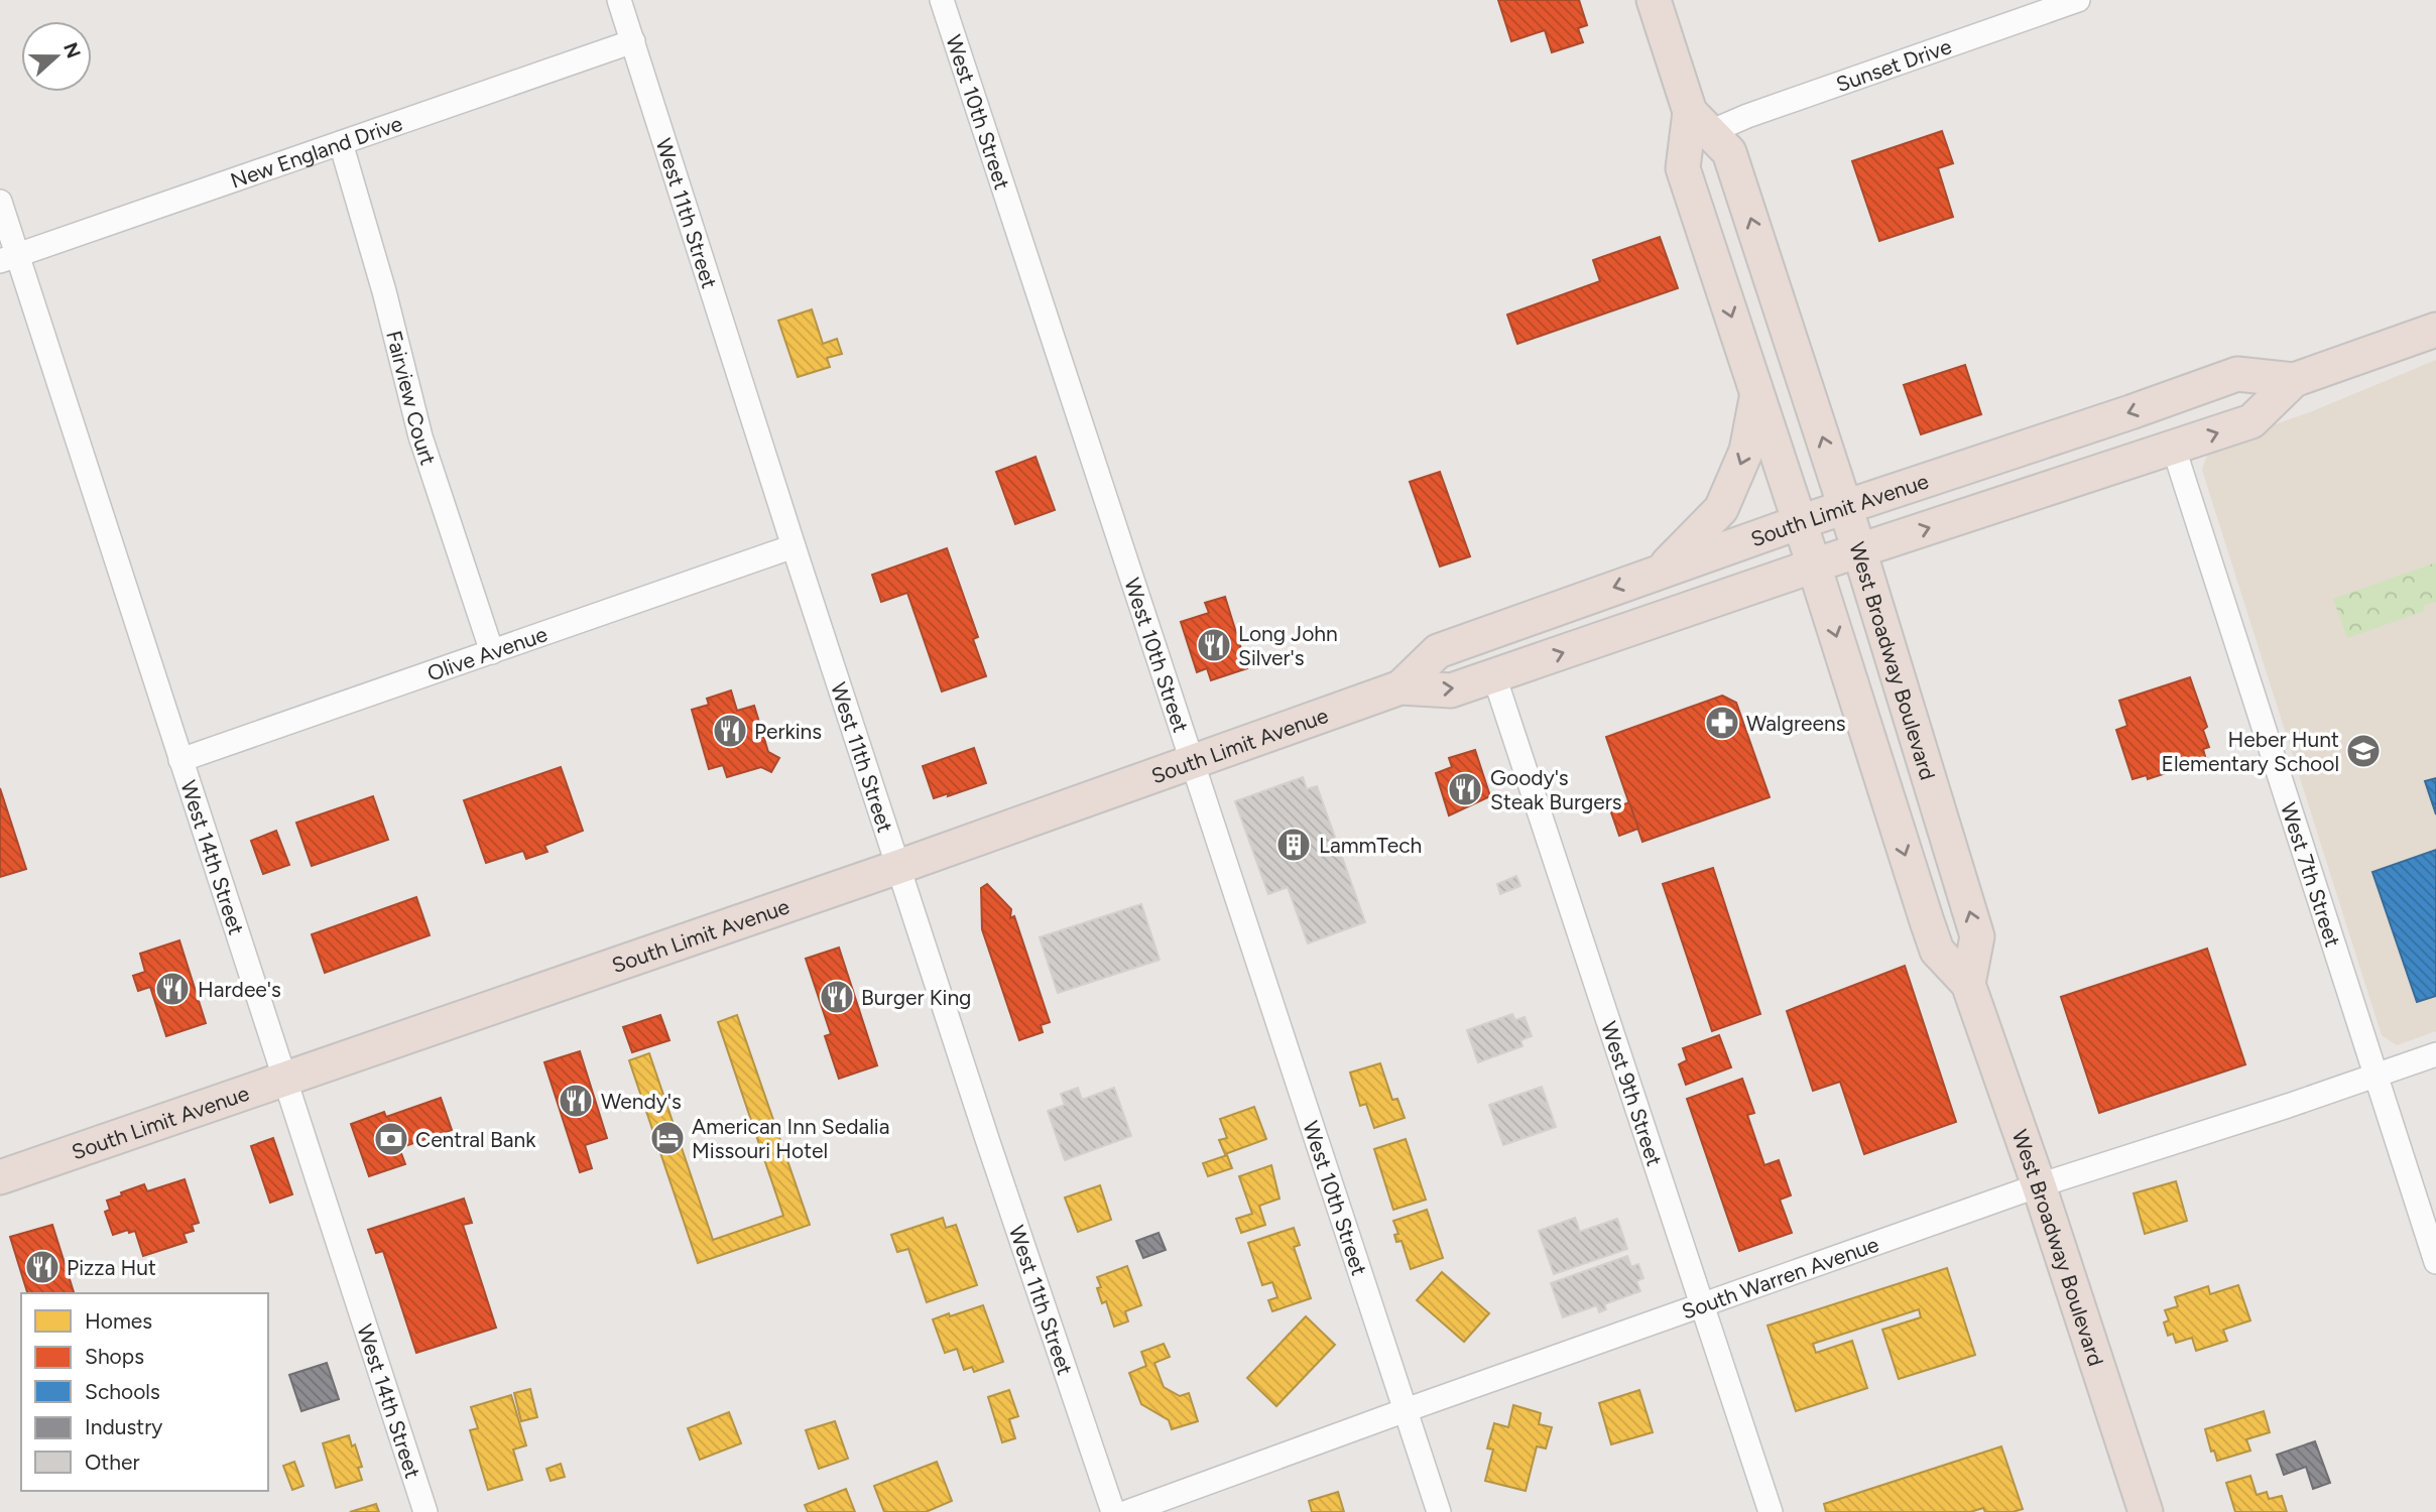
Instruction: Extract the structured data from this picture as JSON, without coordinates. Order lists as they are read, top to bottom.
{
  "streets": {
    "highway": ["South Limit Avenue", "West Broadway Boulevard"],
    "street": [
      "Sunset Drive",
      "West 10th Street",
      "New England Drive",
      "West 11th Street",
      "Fairview Court",
      "Olive Avenue",
      "West 14th Street",
      "West 7th Street",
      "West 9th Street",
      "South Warren Avenue"
    ]
  },
  "crossings": [
    ["Sunset Drive", "West Broadway Boulevard"],
    ["West 10th Street", "South Limit Avenue"],
    ["West 10th Street", "South Warren Avenue"],
    ["New England Drive", "West 11th Street"],
    ["New England Drive", "Fairview Court"],
    ["New England Drive", "West 14th Street"],
    ["West 11th Street", "South Limit Avenue"],
    ["West 11th Street", "Olive Avenue"],
    ["Fairview Court", "Olive Avenue"],
    ["South Limit Avenue", "West Broadway Boulevard"],
    ["South Limit Avenue", "West 14th Street"],
    ["South Limit Avenue", "West 7th Street"],
    ["South Limit Avenue", "West 9th Street"],
    ["Olive Avenue", "West 14th Street"],
    ["West Broadway Boulevard", "South Warren Avenue"],
    ["West 7th Street", "South Warren Avenue"],
    ["West 9th Street", "South Warren Avenue"]
  ],
  "places": {
    "restaurant": [
      "Long John Silver's",
      "Perkins",
      "Goody's Steak Burgers",
      "Hardee's",
      "Burger King",
      "Wendy's",
      "Pizza Hut"
    ],
    "pharmacy": ["Walgreens"],
    "school or university": ["Heber Hunt Elementary School"],
    "building": ["LammTech"],
    "hotel": ["American Inn Sedalia Missouri Hotel"],
    "bank": ["Central Bank"]
  },
  "legend": [
    "Homes",
    "Shops",
    "Schools",
    "Industry",
    "Other"
  ],
  "north": "right"
}
